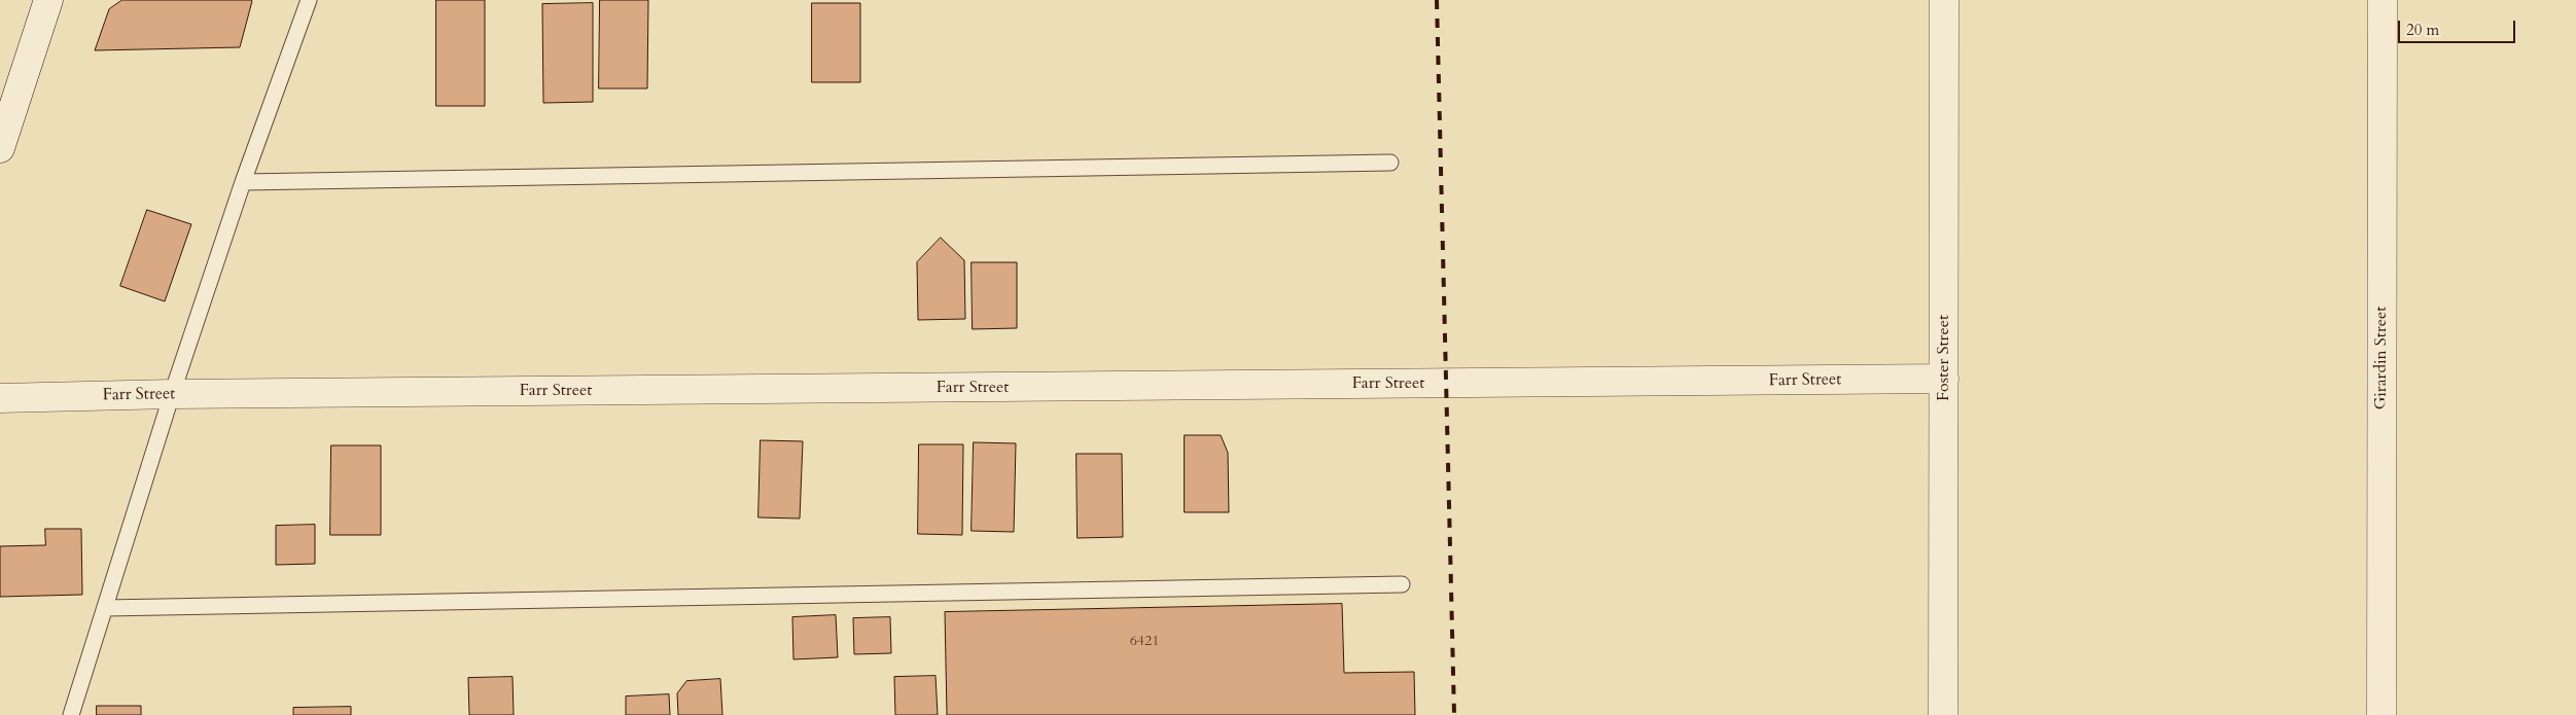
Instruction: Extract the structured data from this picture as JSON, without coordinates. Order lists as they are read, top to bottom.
{
  "streets": {
    "street": ["Foster Street", "Girardin Street", "Farr Street"]
  },
  "crossings": [
    ["Foster Street", "Farr Street"]
  ],
  "house_numbers": ["6421"],
  "scale_bar": "20 m"
}
